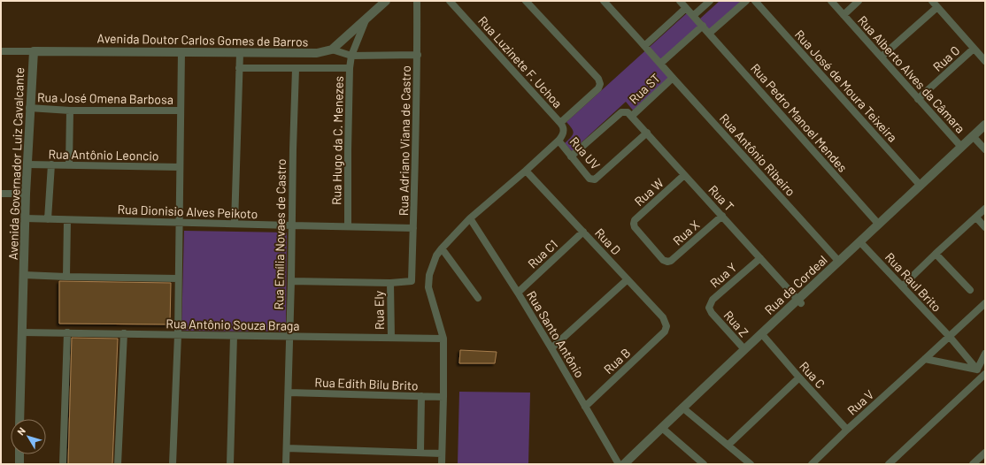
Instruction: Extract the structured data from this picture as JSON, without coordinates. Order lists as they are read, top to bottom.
{
  "streets": {
    "street": [
      "Avenida Doutor Carlos Gomes de Barros",
      "Rua O",
      "Rua Luzinete F. Uchoa",
      "Rua Alberto Alves da Câmara",
      "Rua José de Moura Teixeira",
      "Rua ST",
      "Rua José Omena Barbosa",
      "Rua Pedro Manoel Mendes",
      "Rua Hugo da C. Menezes",
      "Rua Adriano Viana de Castro",
      "Rua UV",
      "Rua Antônio Leoncio",
      "Rua Antônio Ribeiro",
      "Avenida Governador Luiz Cavalcante",
      "Rua W",
      "Rua T",
      "Rua Dionisio Alves Peikoto",
      "Rua X",
      "Rua Emília Novaes de Castro",
      "Rua D",
      "Rua C1",
      "Rua Y",
      "Rua Raul Brito",
      "Rua da Cordeal",
      "Rua Ely",
      "Rua Z",
      "Rua Antônio Souza Braga",
      "Rua Santo Antônio",
      "Rua B",
      "Rua C",
      "Rua Edith Bilu Brito",
      "Rua V"
    ]
  },
  "crossings": [
    ["Avenida Doutor Carlos Gomes de Barros", "Avenida Governador Luiz Cavalcante"],
    ["Rua O", "Rua Alberto Alves da Câmara"],
    ["Rua Luzinete F. Uchoa", "Rua UV"],
    ["Rua Alberto Alves da Câmara", "Rua da Cordeal"],
    ["Rua José de Moura Teixeira", "Rua da Cordeal"],
    ["Rua ST", "Rua UV"],
    ["Rua ST", "Rua Antônio Ribeiro"],
    ["Rua ST", "Rua T"],
    ["Rua José Omena Barbosa", "Avenida Governador Luiz Cavalcante"],
    ["Rua Pedro Manoel Mendes", "Rua da Cordeal"],
    ["Rua Hugo da C. Menezes", "Rua Dionisio Alves Peikoto"],
    ["Rua Adriano Viana de Castro", "Rua Dionisio Alves Peikoto"],
    ["Rua Adriano Viana de Castro", "Rua Ely"],
    ["Rua UV", "Rua T"],
    ["Rua Antônio Leoncio", "Avenida Governador Luiz Cavalcante"],
    ["Rua Antônio Ribeiro", "Rua da Cordeal"],
    ["Avenida Governador Luiz Cavalcante", "Rua Dionisio Alves Peikoto"],
    ["Avenida Governador Luiz Cavalcante", "Rua Antônio Souza Braga"],
    ["Rua W", "Rua T"],
    ["Rua W", "Rua X"],
    ["Rua T", "Rua X"],
    ["Rua T", "Rua Y"],
    ["Rua T", "Rua da Cordeal"],
    ["Rua Dionisio Alves Peikoto", "Rua Emília Novaes de Castro"],
    ["Rua Emília Novaes de Castro", "Rua Antônio Souza Braga"],
    ["Rua Emília Novaes de Castro", "Rua Edith Bilu Brito"],
    ["Rua D", "Rua C1"],
    ["Rua D", "Rua B"],
    ["Rua C1", "Rua Santo Antônio"],
    ["Rua Y", "Rua Z"],
    ["Rua Raul Brito", "Rua da Cordeal"],
    ["Rua da Cordeal", "Rua Z"],
    ["Rua da Cordeal", "Rua C"],
    ["Rua Ely", "Rua Antônio Souza Braga"],
    ["Rua Santo Antônio", "Rua B"],
    ["Rua C", "Rua V"]
  ],
  "north": "top left"
}
